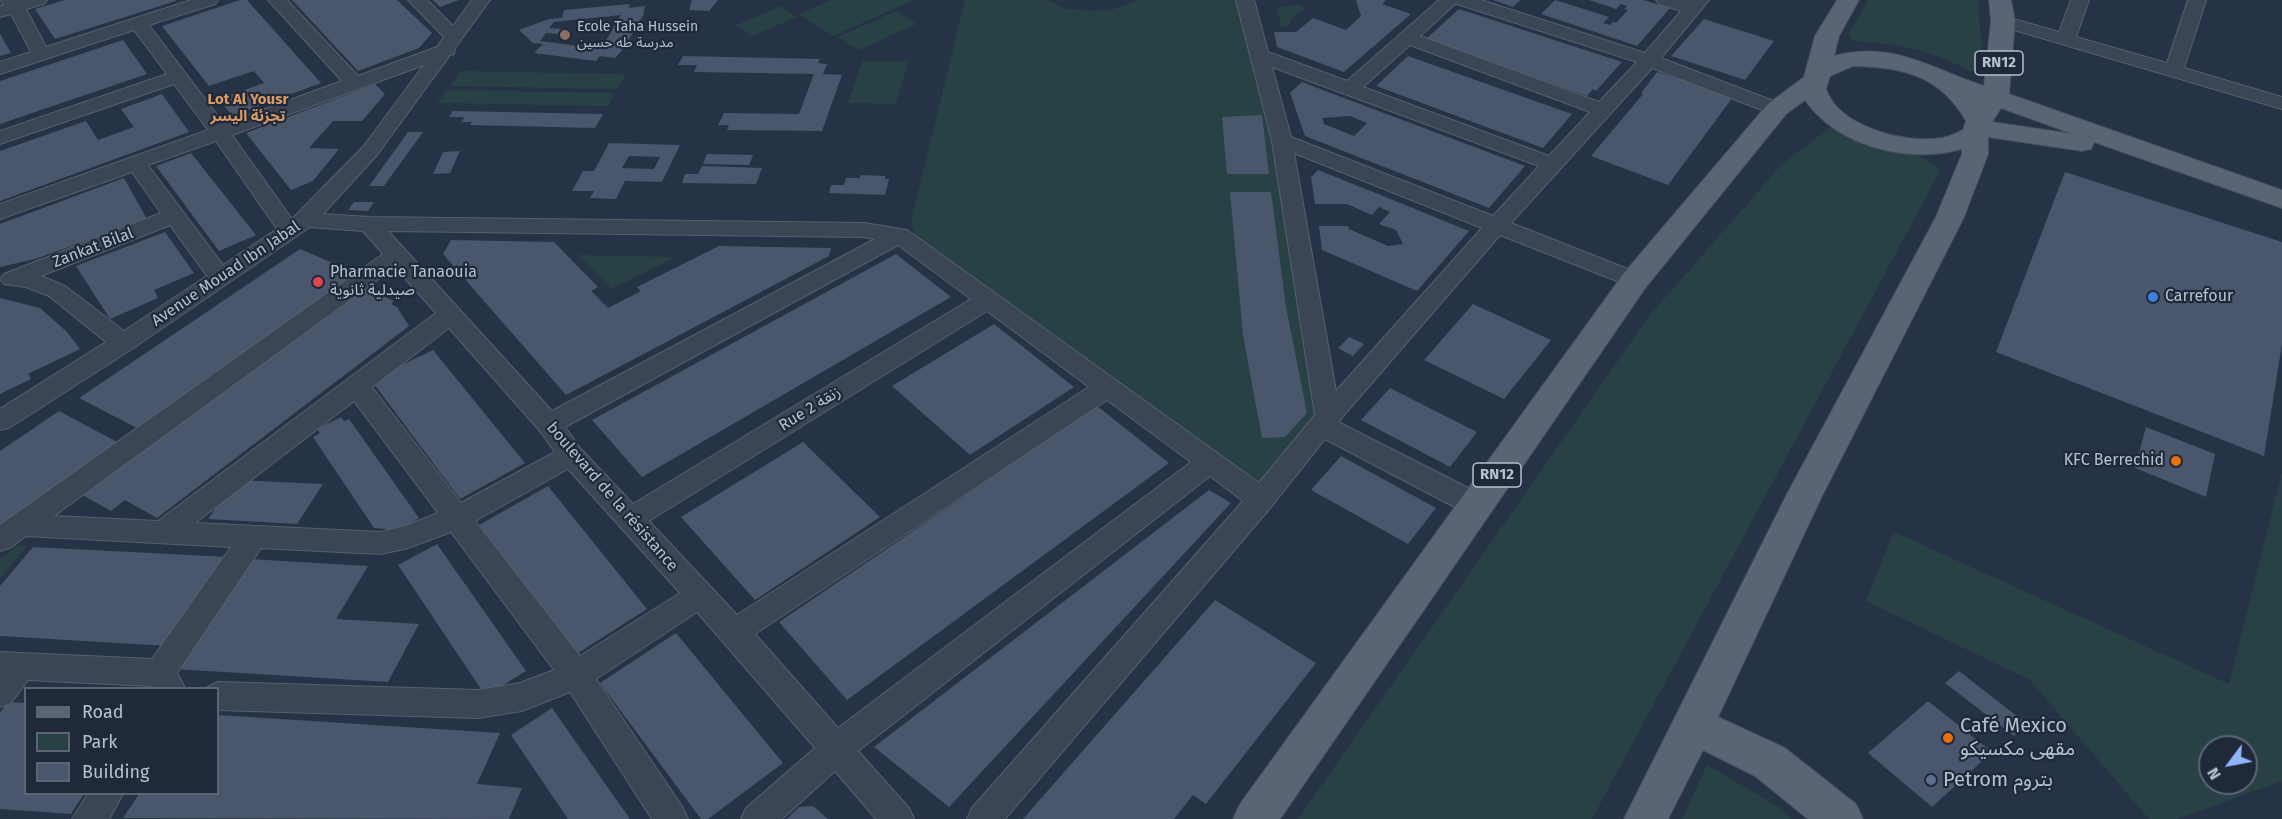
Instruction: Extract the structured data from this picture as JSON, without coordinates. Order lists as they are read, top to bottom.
{
  "streets": {
    "main road": ["RN12"],
    "street": [
      "Zankat Bilal",
      "Avenue Mouad Ibn Jabal",
      "Rue 2 زنقة",
      "boulevard de la résistance"
    ]
  },
  "crossings": [
    ["Zankat Bilal", "Avenue Mouad Ibn Jabal"],
    ["Rue 2 زنقة", "boulevard de la résistance"]
  ],
  "districts": ["Lot Al Yousr تجزئة اليسر"],
  "places": [
    "Ecole Taha Hussein مدرسة طه حسين",
    "Pharmacie Tanaouia صيدلية ثانوية",
    "Carrefour",
    "KFC Berrechid",
    "Café Mexico مقهى مكسيكو",
    "Petrom بتروم"
  ],
  "legend": ["Road", "Park", "Building"],
  "north": "bottom left"
}
